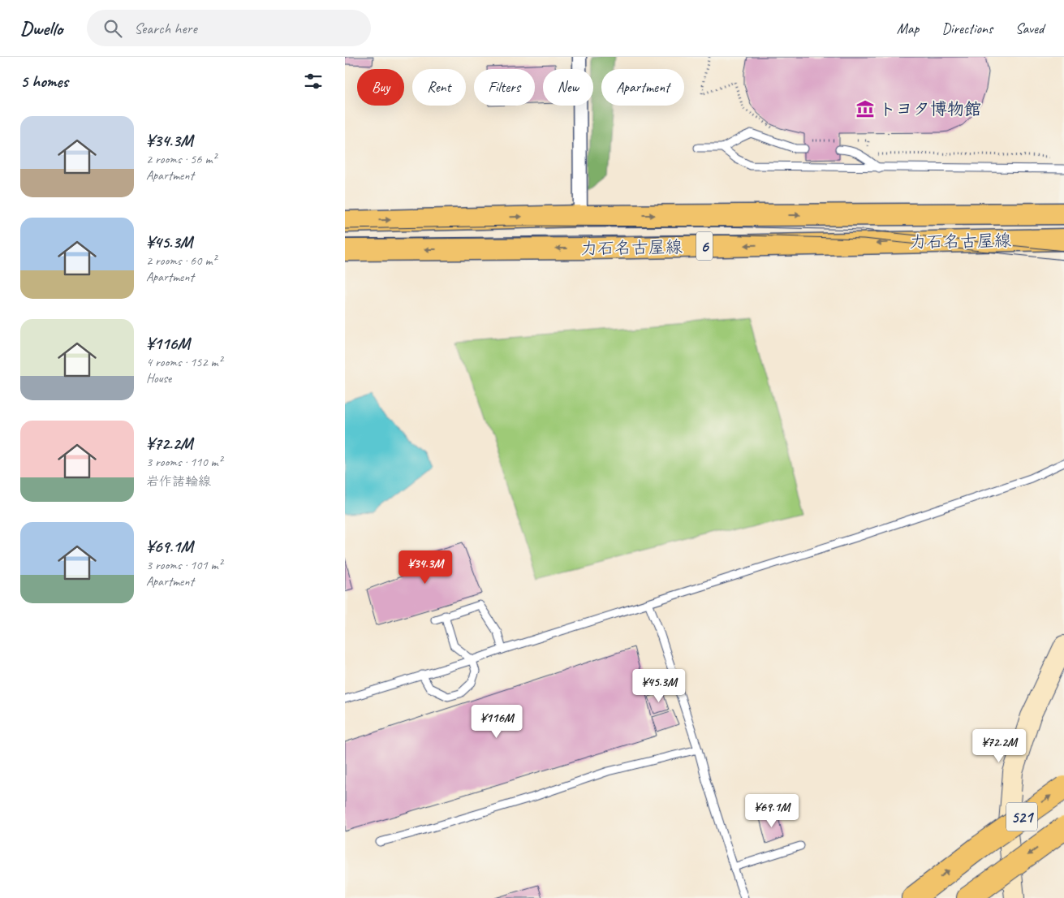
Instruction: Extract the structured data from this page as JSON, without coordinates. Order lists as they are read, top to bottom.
{
  "streets": {
    "highway": ["521"],
    "main road": ["力石名古屋線", "6"]
  },
  "places": {
    "museum": ["トヨタ博物館"]
  },
  "page": {
    "header": "Dwello",
    "search": "Search here",
    "nav": ["Map", "Directions", "Saved"],
    "heading": "5 homes",
    "chip": [
      "Buy",
      "Rent",
      "Filters",
      "New",
      "Apartment"
    ],
    "list": [
      {
        "name": "¥34.3M",
        "note": "2 rooms · 56 m² · Apartment"
      },
      {
        "name": "¥45.3M",
        "note": "2 rooms · 60 m² · Apartment"
      },
      {
        "name": "¥116M",
        "note": "4 rooms · 152 m² · House"
      },
      {
        "name": "¥72.2M",
        "note": "3 rooms · 110 m² · 岩作諸輪線"
      },
      {
        "name": "¥69.1M",
        "note": "3 rooms · 101 m² · Apartment"
      }
    ],
    "price": [
      "¥34.3M",
      "¥45.3M",
      "¥116M",
      "¥72.2M",
      "¥69.1M"
    ]
  }
}
